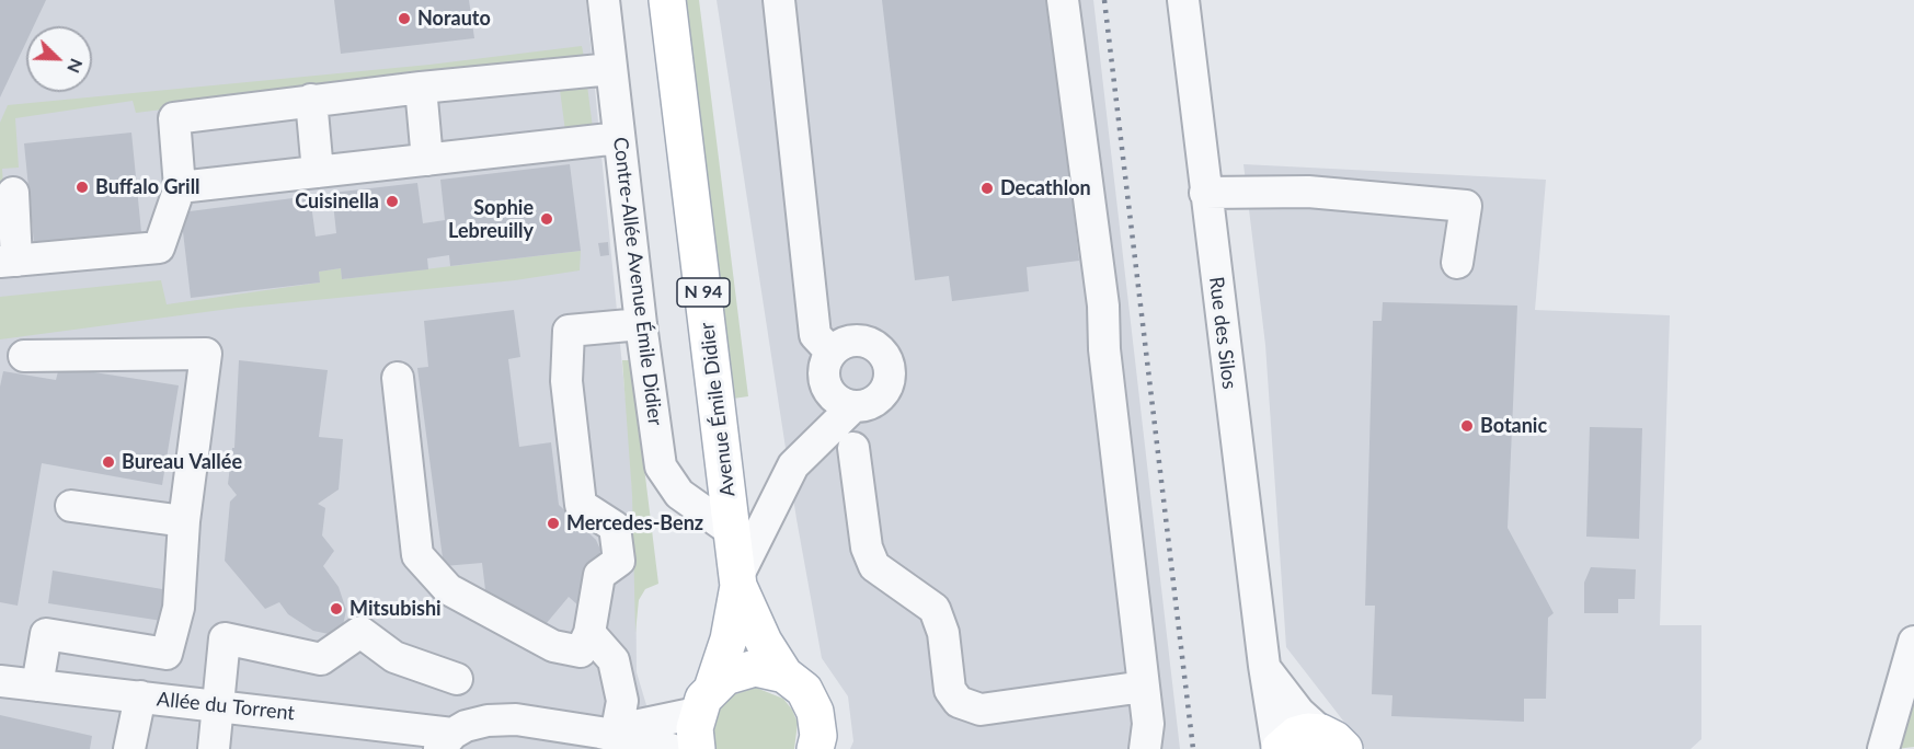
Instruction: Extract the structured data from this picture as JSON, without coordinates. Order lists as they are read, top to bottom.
{
  "streets": {
    "main road": ["N 94", "Avenue Émile Didier"],
    "street": ["Contre-Allée Avenue Émile Didier", "Rue des Silos", "Allée du Torrent"]
  },
  "crossings": [
    ["Contre-Allée Avenue Émile Didier", "Avenue Émile Didier"]
  ],
  "places": [
    "Norauto",
    "Buffalo Grill",
    "Decathlon",
    "Cuisinella",
    "Sophie Lebreuilly",
    "Botanic",
    "Bureau Vallée",
    "Mercedes-Benz",
    "Mitsubishi"
  ],
  "north": "bottom right"
}
